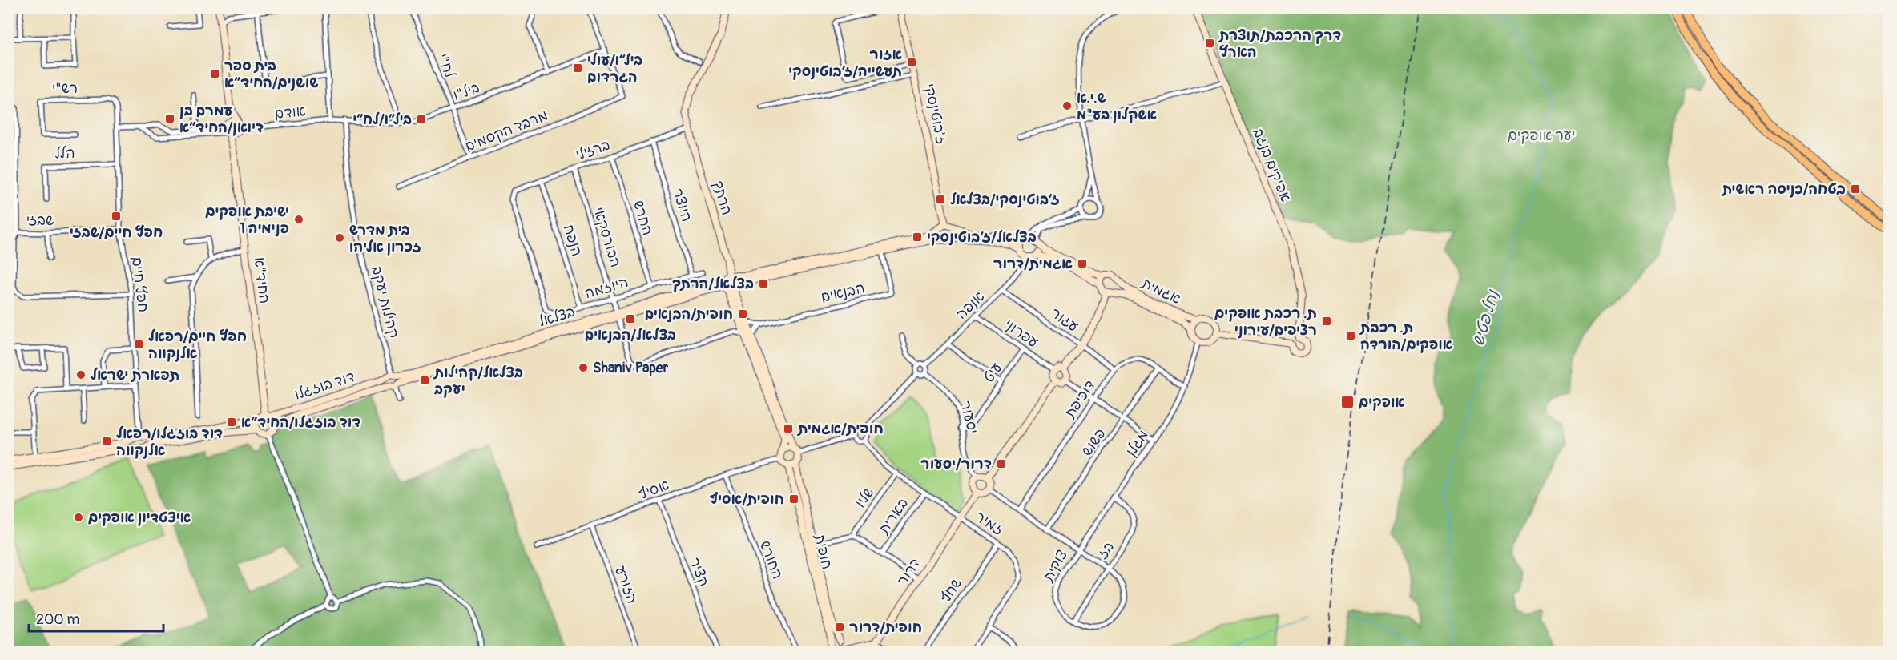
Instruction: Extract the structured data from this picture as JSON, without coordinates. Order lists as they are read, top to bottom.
{
  "streets": {
    "street": [
      "לח\"י",
      "רש\"י",
      "ביל\"ו",
      "אודם",
      "ז'בוטינסקי",
      "מרבד הקסמים",
      "ברזילי",
      "הלל",
      "אפיקים בנגב",
      "הרתך",
      "היוצר",
      "החרש",
      "שבזי",
      "הבורסקאי",
      "הנפח",
      "החיד\"א",
      "חפץ חיים",
      "היוזמה",
      "אגמית",
      "הבנאים",
      "קהילות יעקב",
      "אנפה",
      "בצלאל",
      "עגור",
      "עפרוני",
      "עיט",
      "דוד בוזגלו",
      "דוכיפת",
      "יסעור",
      "פשוש",
      "מגלן",
      "אסיף",
      "שליו",
      "בארית",
      "זמיר",
      "בז",
      "חופית",
      "החורש",
      "צוקית",
      "קציר",
      "דרור",
      "הזורע",
      "שחף"
    ]
  },
  "crossings": [
    ["לח\"י", "ביל\"ו"],
    ["לח\"י", "מרבד הקסמים"],
    ["רש\"י", "חפץ חיים"],
    ["ביל\"ו", "אודם"],
    ["ביל\"ו", "מרבד הקסמים"],
    ["ביל\"ו", "קהילות יעקב"],
    ["אודם", "החיד\"א"],
    ["ז'בוטינסקי", "בצלאל"],
    ["ברזילי", "הרתך"],
    ["ברזילי", "היוצר"],
    ["ברזילי", "החרש"],
    ["ברזילי", "הבורסקאי"],
    ["ברזילי", "הנפח"],
    ["ברזילי", "היוזמה"],
    ["הלל", "חפץ חיים"],
    ["הרתך", "בצלאל"],
    ["היוצר", "היוזמה"],
    ["החרש", "היוזמה"],
    ["שבזי", "חפץ חיים"],
    ["הבורסקאי", "היוזמה"],
    ["הבורסקאי", "בצלאל"],
    ["הנפח", "היוזמה"],
    ["החיד\"א", "דוד בוזגלו"],
    ["אגמית", "מגלן"],
    ["הבנאים", "בצלאל"],
    ["קהילות יעקב", "בצלאל"],
    ["קהילות יעקב", "דוד בוזגלו"],
    ["אנפה", "עגור"],
    ["אנפה", "עפרוני"],
    ["אנפה", "יסעור"],
    ["בצלאל", "דוד בוזגלו"],
    ["עגור", "דוכיפת"],
    ["עפרוני", "עיט"],
    ["עיט", "יסעור"],
    ["יסעור", "דרור"],
    ["מגלן", "בז"],
    ["מגלן", "צוקית"],
    ["אסיף", "חופית"],
    ["אסיף", "החורש"],
    ["אסיף", "קציר"],
    ["אסיף", "הזורע"],
    ["שליו", "זמיר"],
    ["בארית", "זמיר"],
    ["זמיר", "דרור"],
    ["זמיר", "שחף"],
    ["בז", "צוקית"]
  ],
  "water": ["נחל פטיש"],
  "parks": ["יער אופקים"],
  "places": {
    "transit": [
      "דרך הרכבת/תוצרת הארץ",
      "אזור תעשייה/ז׳בוטינסקי",
      "ביל״ו/עולי הגרדום",
      "בית ספר שושנים/החיד״א",
      "עמרם בן דיואן/החיד״א",
      "ביל״ו/לח״י",
      "בטחה/כניסה ראשית",
      "ז׳בוטינסקי/בצלאל",
      "חפץ חיים/שבזי",
      "בצלאל/ז׳בוטינסקי",
      "אגמית/דרור",
      "בצלאל/הרתך",
      "חופית/הבנאים",
      "בצלאל/הבנאים",
      "ת. רכבת אופקים רציפים/עירוני",
      "ת. רכבת אופקים/הורדה",
      "חפץ חיים/רפאל אלנקווה",
      "בצלאל/קהילות יעקב",
      "אופקים",
      "דוד בוזגלו/החיד״א",
      "חופית/אגמית",
      "דוד בוזגלו/רפאל אלנקווה",
      "דרור/יסעור",
      "חופית/אסיף",
      "חופית/דרור"
    ],
    "other": [
      "ש.י.א אשקלון בע\"מ",
      "ישיבת אופקים פנימיה 1",
      "בית מדרש זכרון אליהו",
      "Shaniv Paper",
      "תפארת ישראל",
      "איצטדיון אופקים"
    ]
  },
  "scale_bar": "200 m"
}
